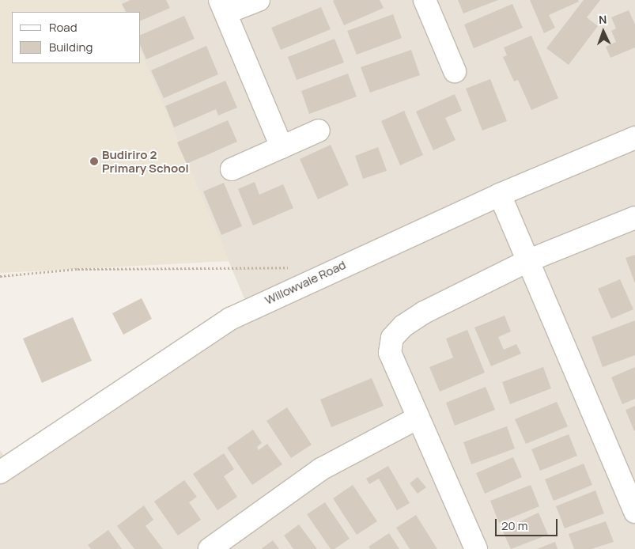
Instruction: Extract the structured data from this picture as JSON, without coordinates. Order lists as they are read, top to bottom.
{
  "streets": {
    "street": ["Willowvale Road"]
  },
  "places": ["Budiriro 2 Primary School"],
  "legend": ["Road", "Building"],
  "scale_bar": "20 m",
  "north": "top"
}
